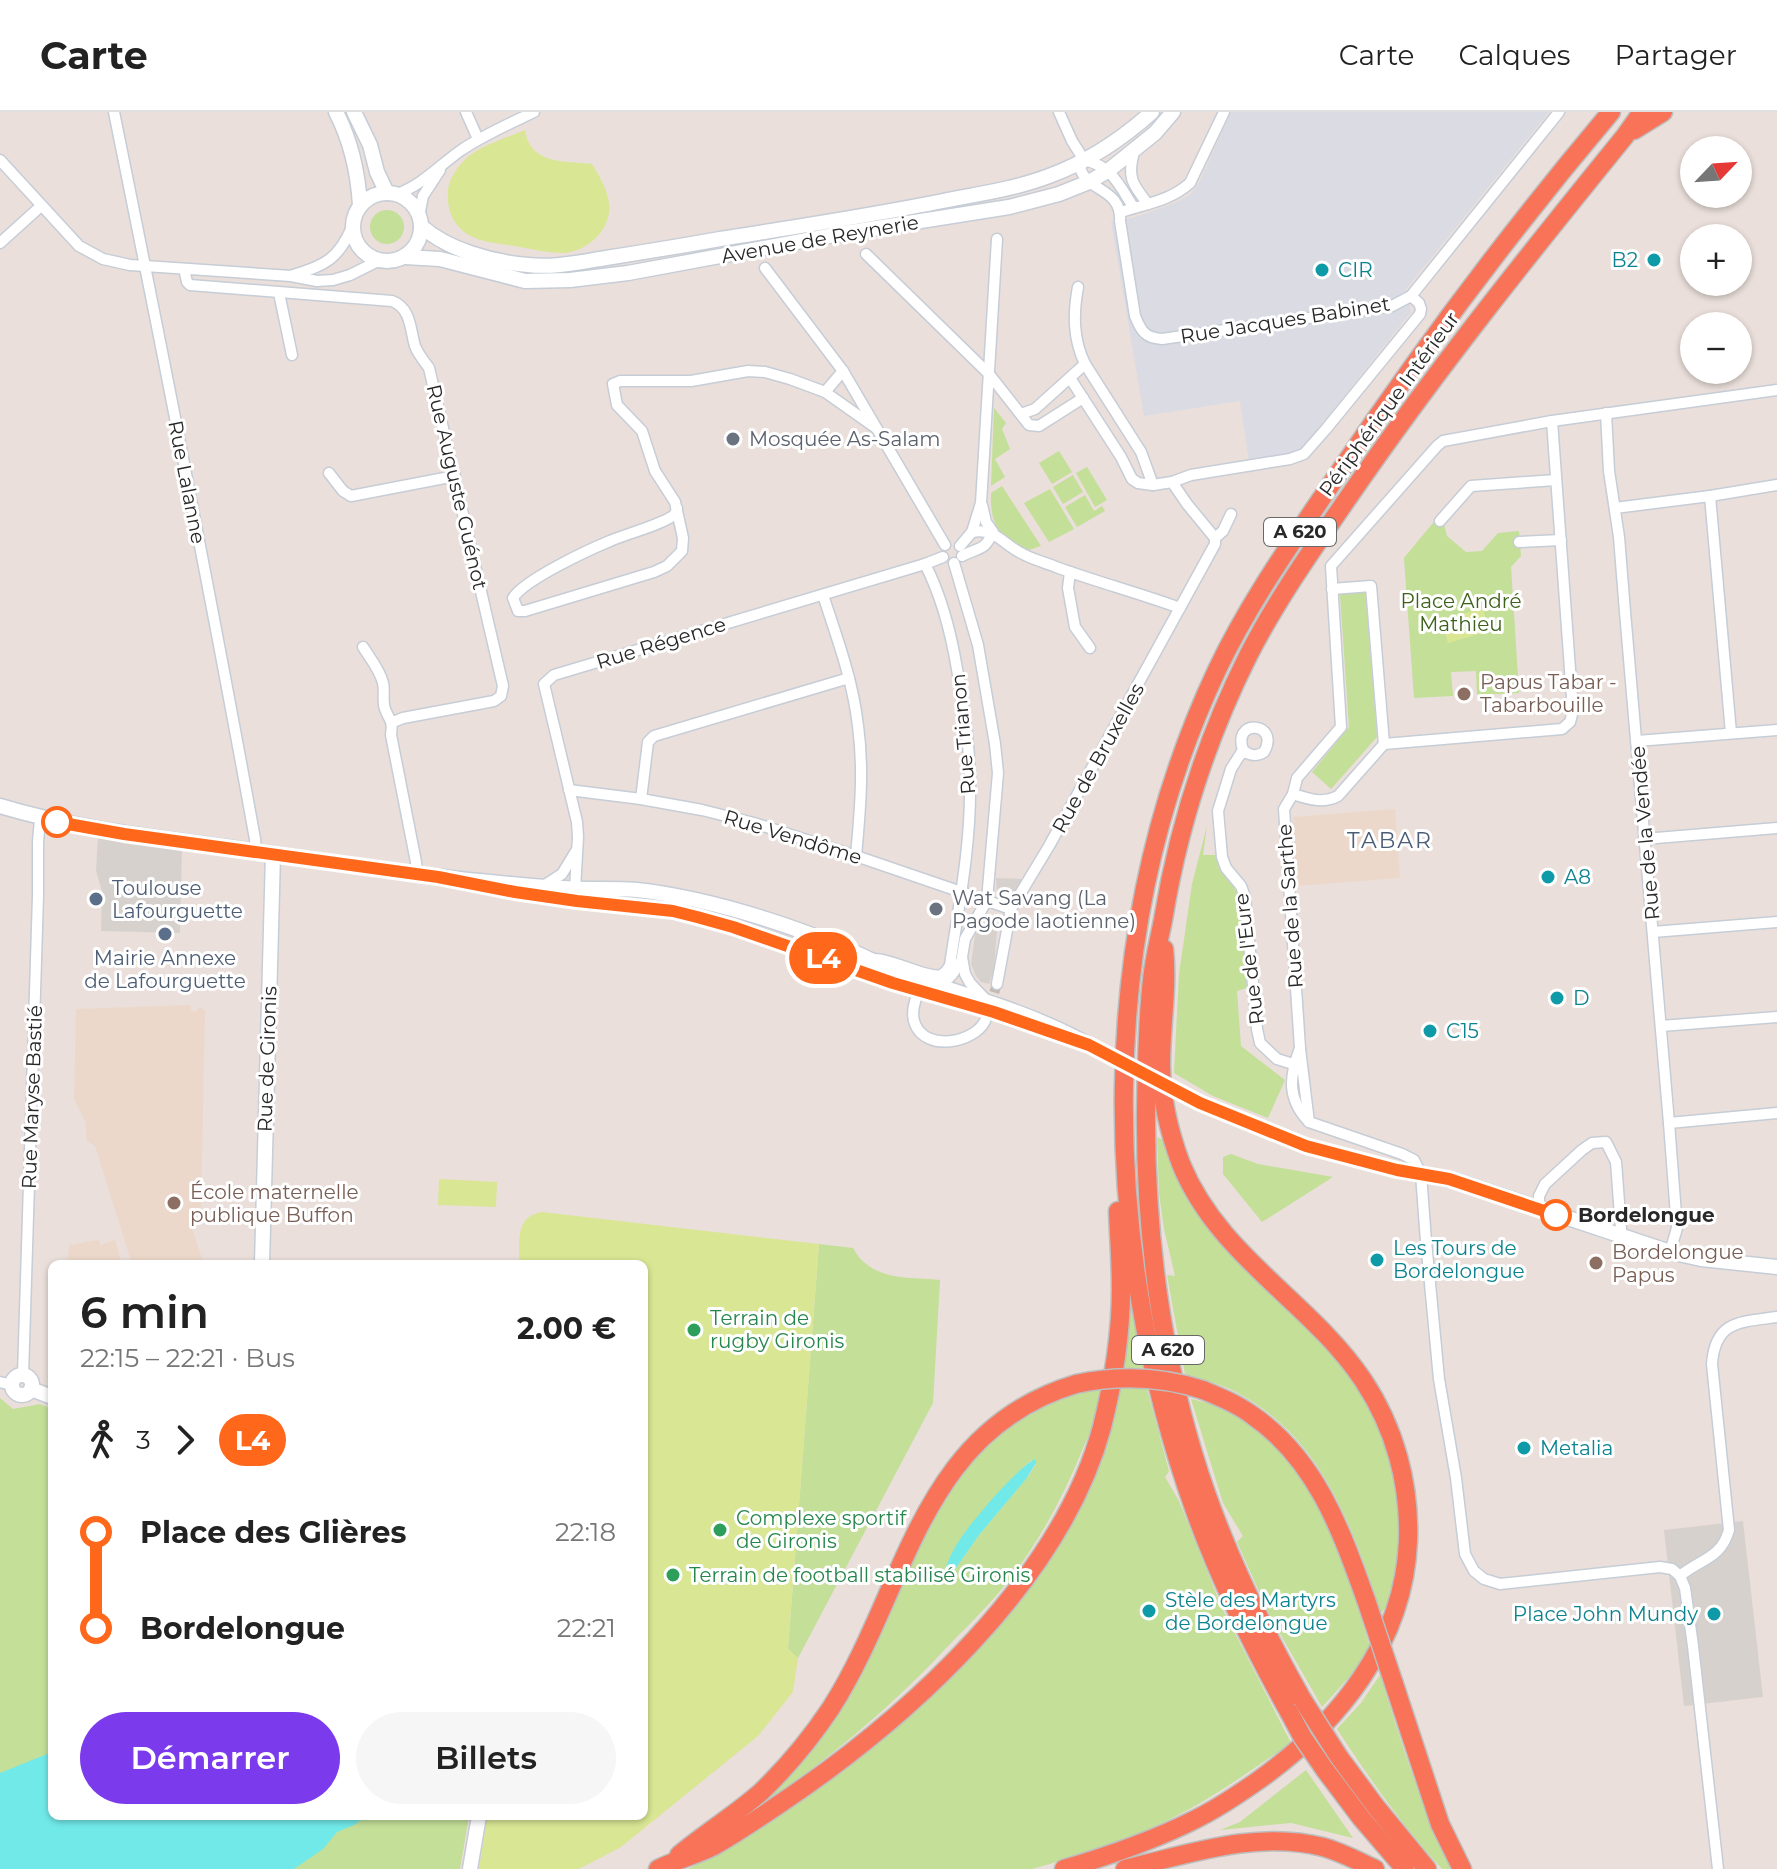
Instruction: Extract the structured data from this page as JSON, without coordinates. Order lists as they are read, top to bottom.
{
  "streets": {
    "highway": ["Périphérique Intérieur", "A 620"],
    "main road": ["Avenue de Reynerie", "Rue de Gironis"],
    "street": [
      "Rue Jacques Babinet",
      "Rue Lalanne",
      "Rue Auguste Guénot",
      "Rue Régence",
      "Rue Trianon",
      "Rue de Bruxelles",
      "Rue de la Vendée",
      "Rue Vendôme",
      "Rue de la Sarthe",
      "Rue de l'Eure",
      "Rue Maryse Bastié"
    ]
  },
  "crossings": [
    ["Périphérique Intérieur", "A 620"],
    ["Rue Régence", "Rue Trianon"],
    ["Rue Régence", "Rue Vendôme"],
    ["Rue Trianon", "Rue Vendôme"],
    ["Rue de Bruxelles", "Rue Vendôme"],
    ["Rue de la Vendée", "Rue de la Sarthe"],
    ["Rue de la Sarthe", "Rue de l'Eure"]
  ],
  "districts": ["TABAR"],
  "parks": ["Place André Mathieu"],
  "places": [
    "B2",
    "CIR",
    "Mosquée As-Salam",
    "Papus Tabar - Tabarbouille",
    "A8",
    "Toulouse Lafourguette",
    "Wat Savang (La Pagode laotienne)",
    "Mairie Annexe de Lafourguette",
    "D",
    "C15",
    "École maternelle publique Buffon",
    "Bordelongue",
    "Les Tours de Bordelongue",
    "Bordelongue Papus",
    "Terrain de rugby Gironis",
    "Metalia",
    "Complexe sportif de Gironis",
    "Terrain de football stabilisé Gironis",
    "Stèle des Martyrs de Bordelongue",
    "Place John Mundy"
  ],
  "lines": ["bus line L4"],
  "north": "top right",
  "page": {
    "header": "Carte",
    "nav": ["Carte", "Calques", "Partager"],
    "on_map": "L4",
    "map_buttons": ["+", "−"],
    "heading": ["6 min", "22:15 – 22:21 · Bus", "2.00 €"],
    "legs": ["3", "L4"],
    "list": [
      {
        "name": "Place des Glières",
        "value": "22:18"
      },
      {
        "name": "Bordelongue",
        "value": "22:21"
      }
    ],
    "buttons": ["Démarrer", "Billets"]
  }
}
